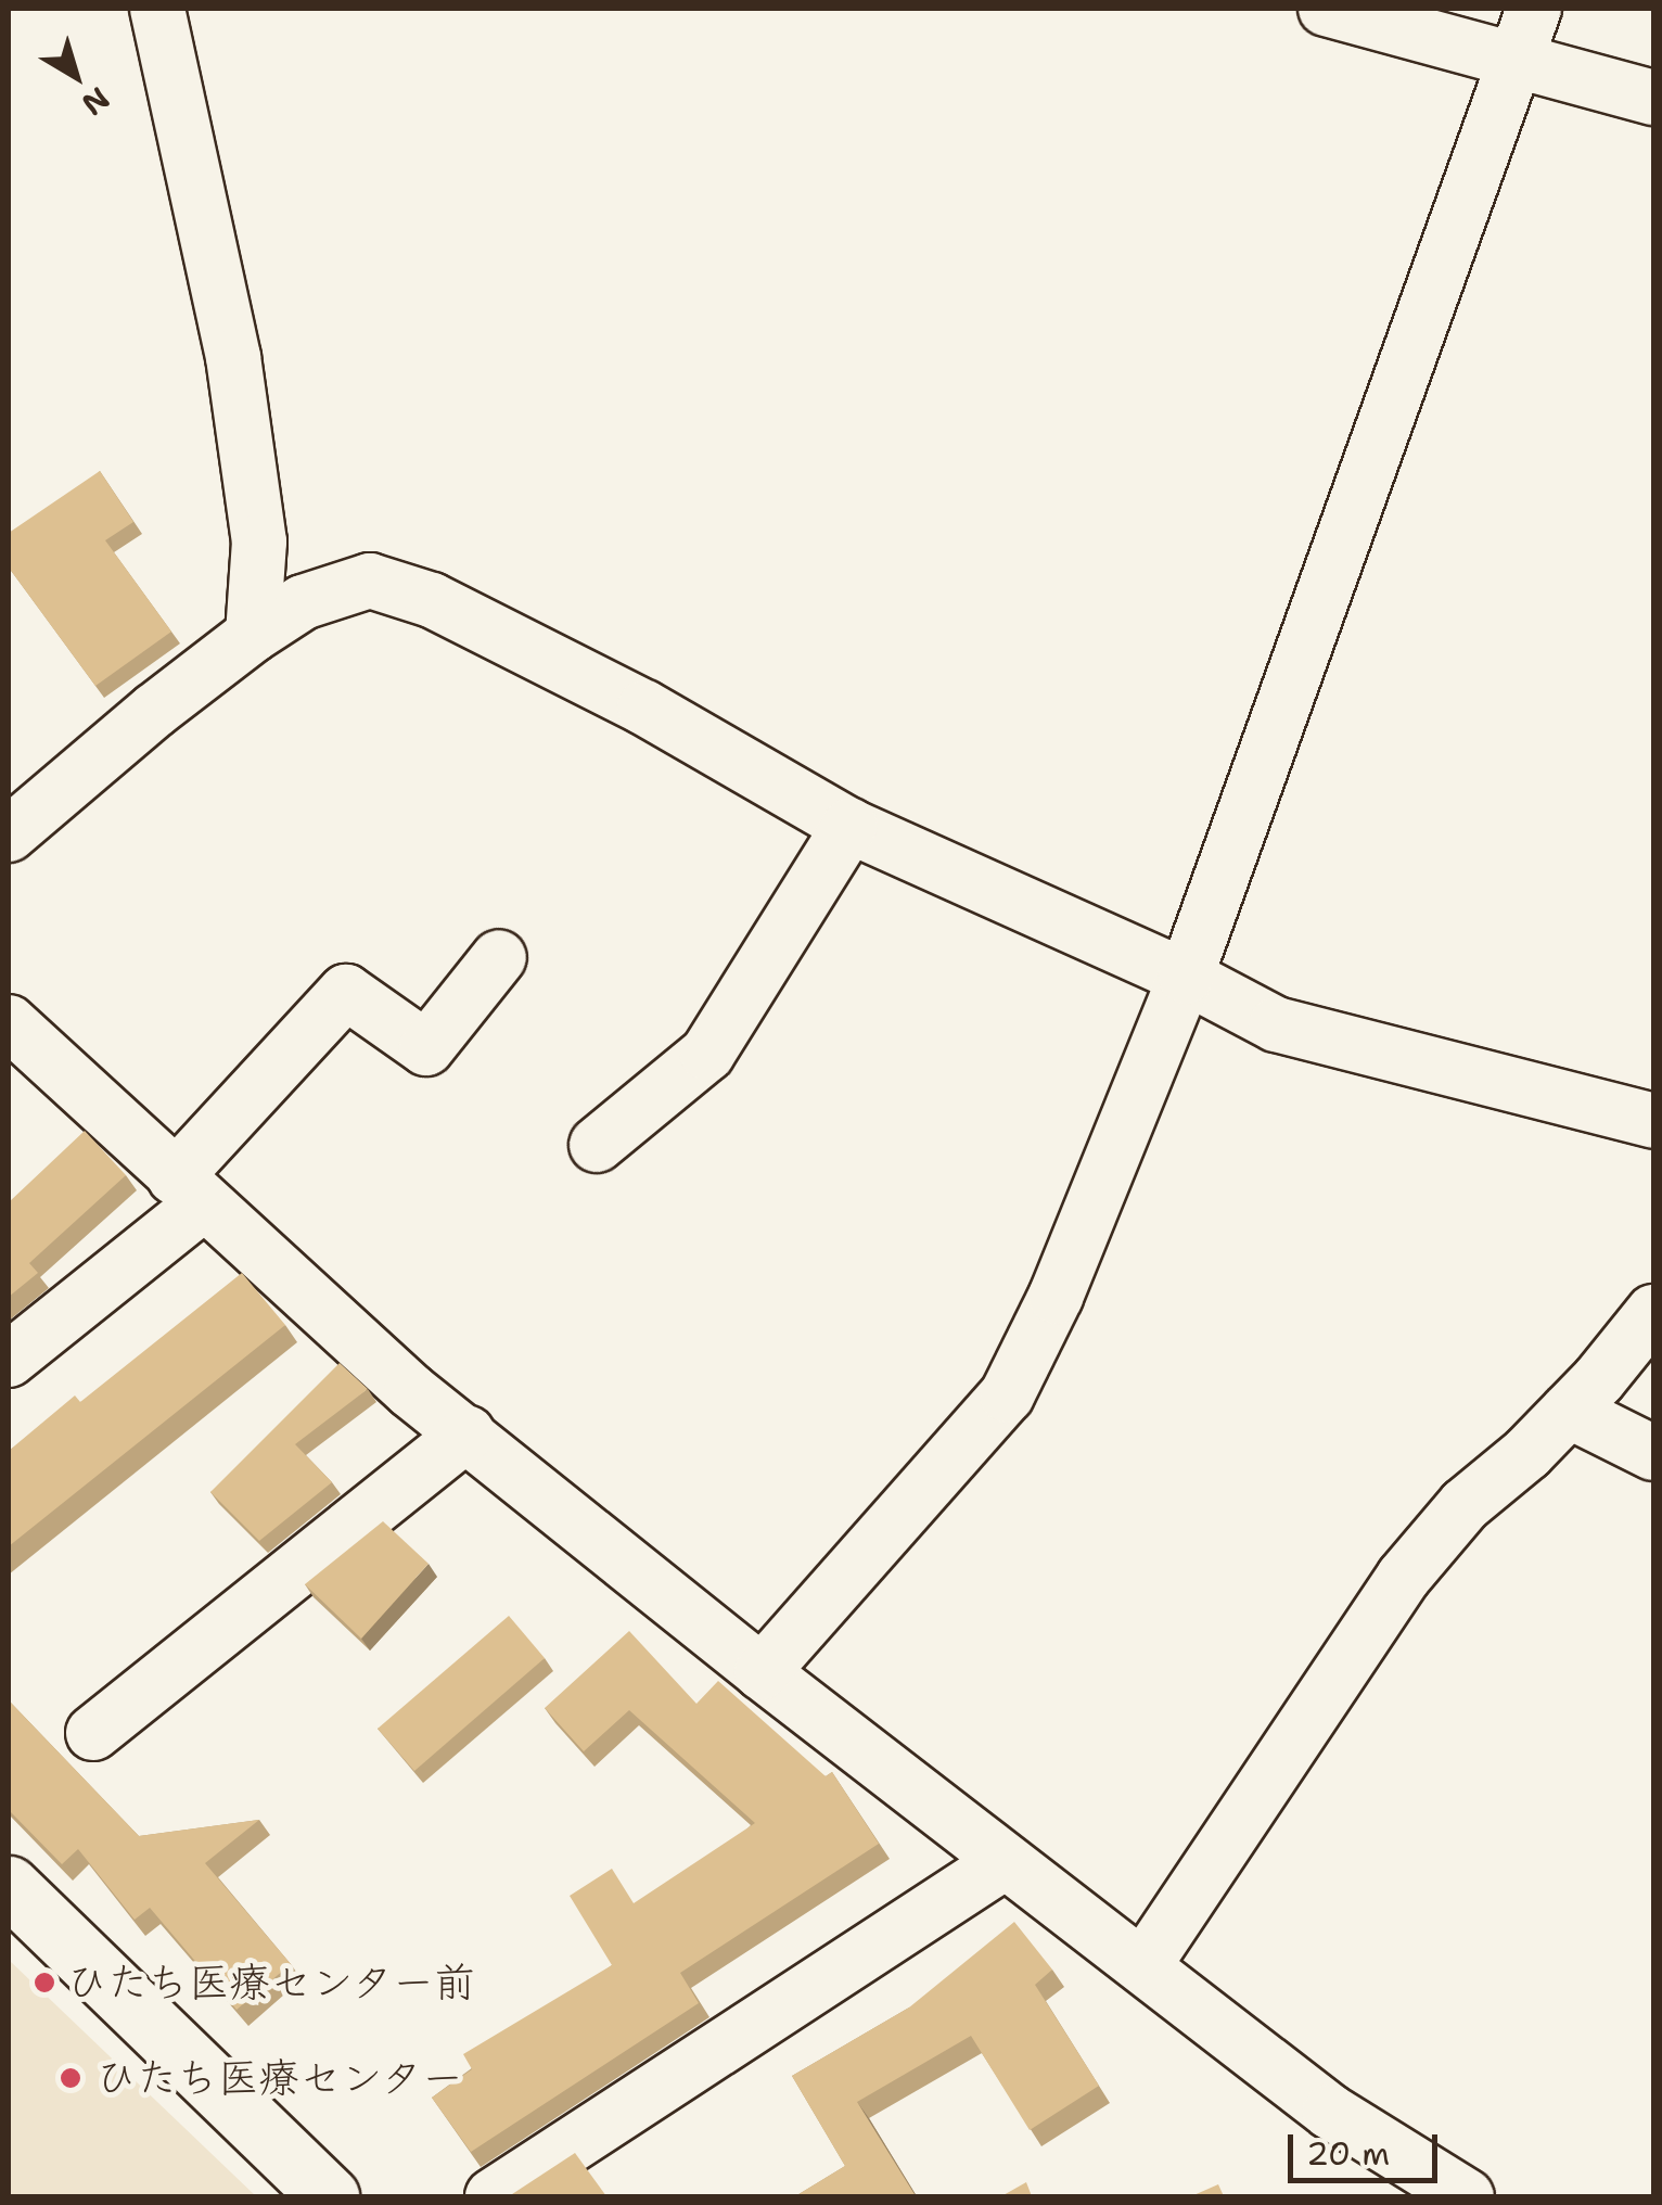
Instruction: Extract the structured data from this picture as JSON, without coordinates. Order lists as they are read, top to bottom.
{
  "places": ["ひたち医療センター前", "ひたち医療センター"],
  "scale_bar": "20 m",
  "north": "bottom right"
}
